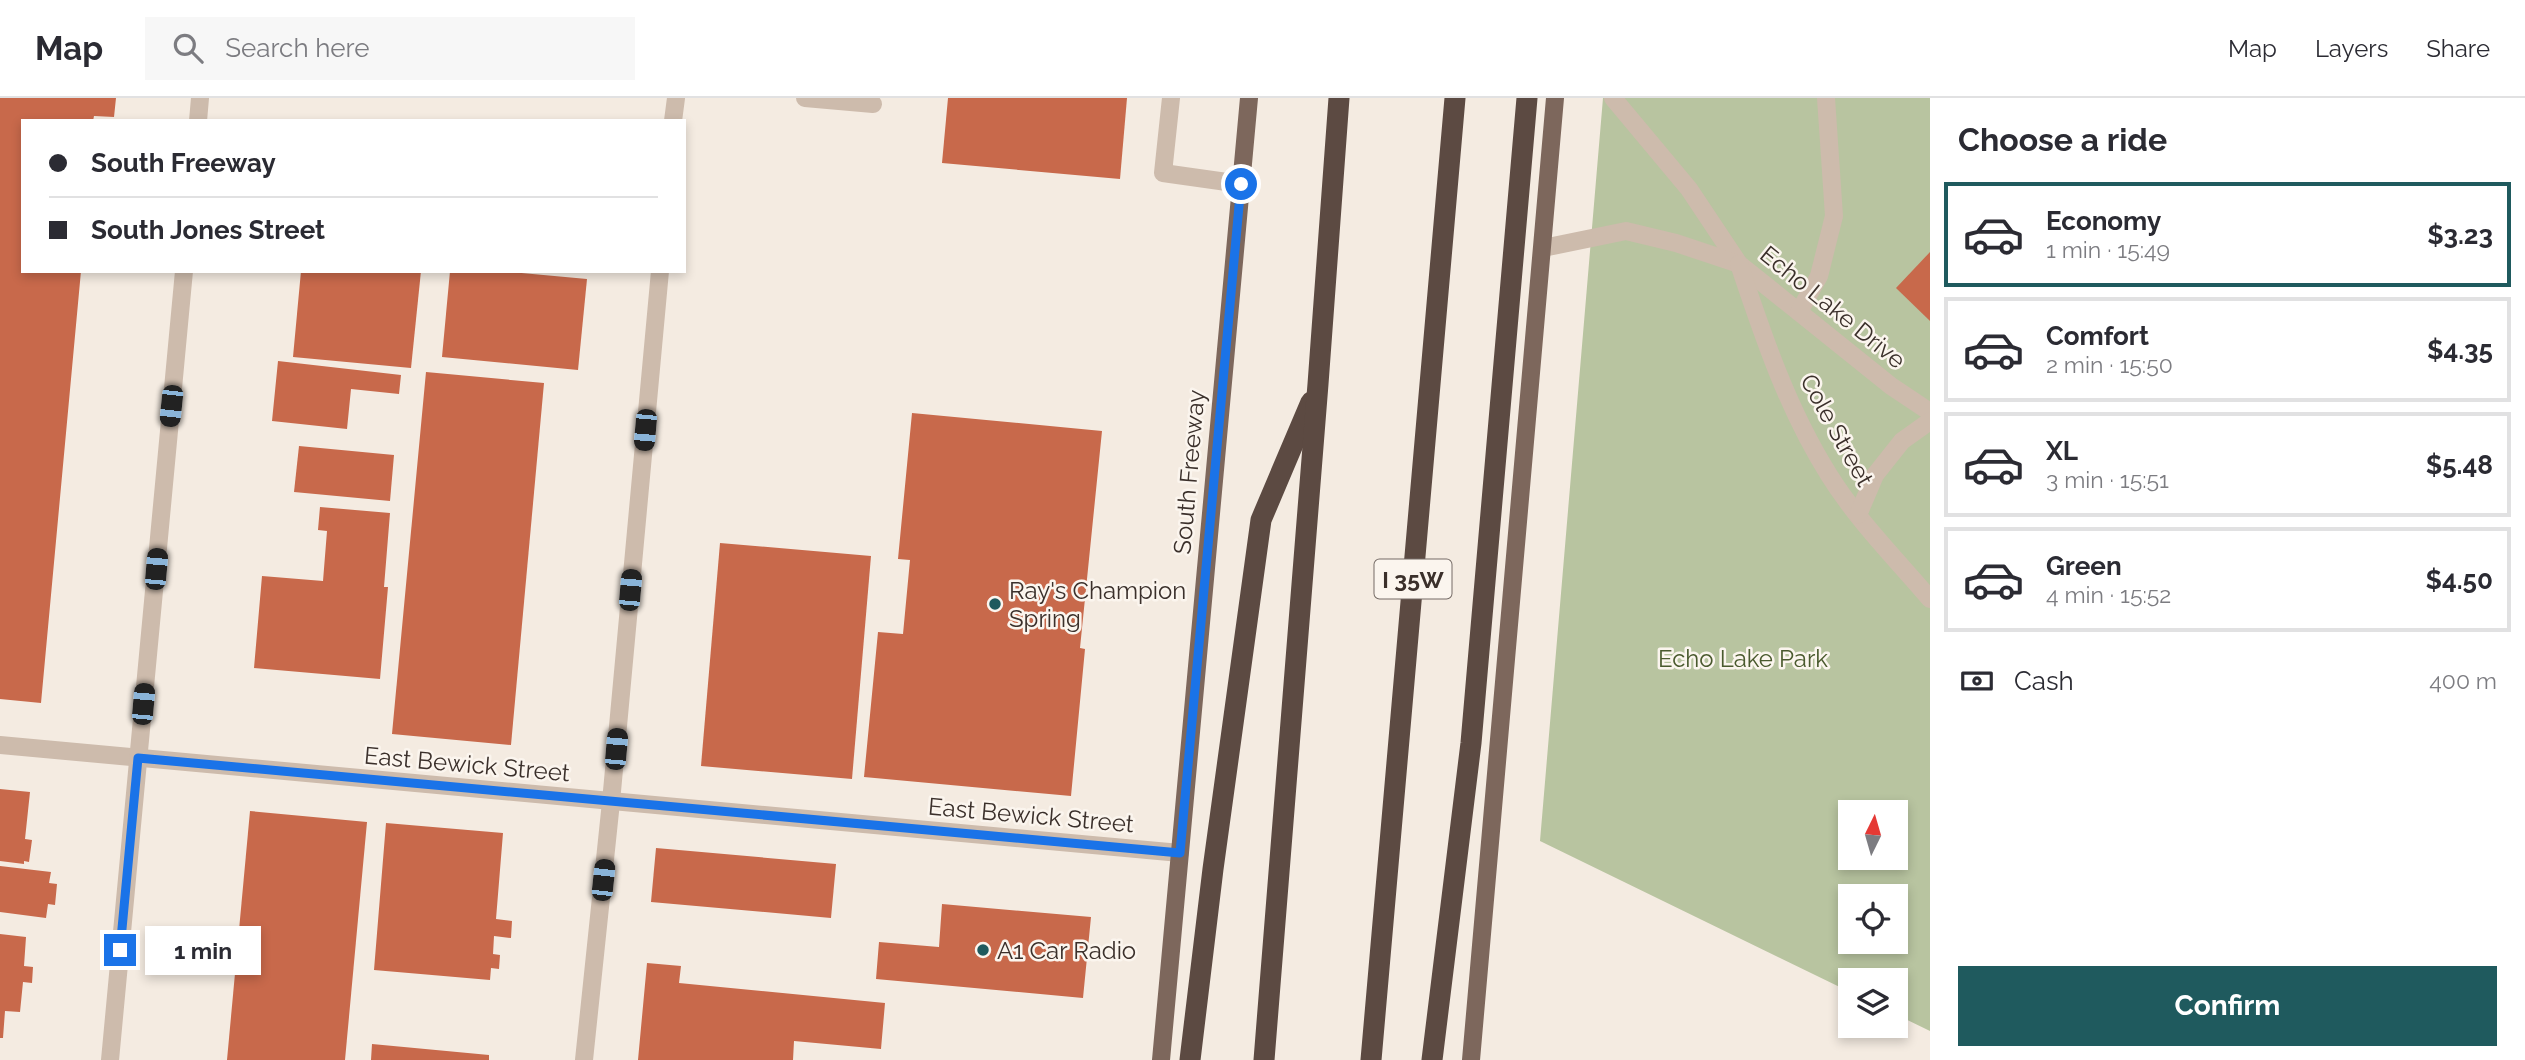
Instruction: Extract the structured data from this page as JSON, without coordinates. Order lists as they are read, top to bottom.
{
  "streets": {
    "highway": ["I 35W"],
    "main road": ["South Freeway"],
    "street": ["Echo Lake Drive", "Cole Street", "East Bewick Street"]
  },
  "crossings": [
    ["Echo Lake Drive", "Cole Street"],
    ["South Freeway", "East Bewick Street"]
  ],
  "parks": ["Echo Lake Park"],
  "places": ["Ray's Champion Spring", "A1 Car Radio"],
  "north": "top",
  "page": {
    "header": "Map",
    "search": "Search here",
    "nav": ["Map", "Layers", "Share"],
    "heading": "Choose a ride",
    "banner": ["South Freeway", "South Jones Street"],
    "list": [
      {
        "name": "Economy",
        "note": "1 min · 15:49",
        "value": "$3.23"
      },
      {
        "name": "Comfort",
        "note": "2 min · 15:50",
        "value": "$4.35"
      },
      {
        "name": "XL",
        "note": "3 min · 15:51",
        "value": "$5.48"
      },
      {
        "name": "Green",
        "note": "4 min · 15:52",
        "value": "$4.50"
      }
    ],
    "pay": ["Cash", "400 m"],
    "bubble": "1 min",
    "buttons": "Confirm"
  }
}
